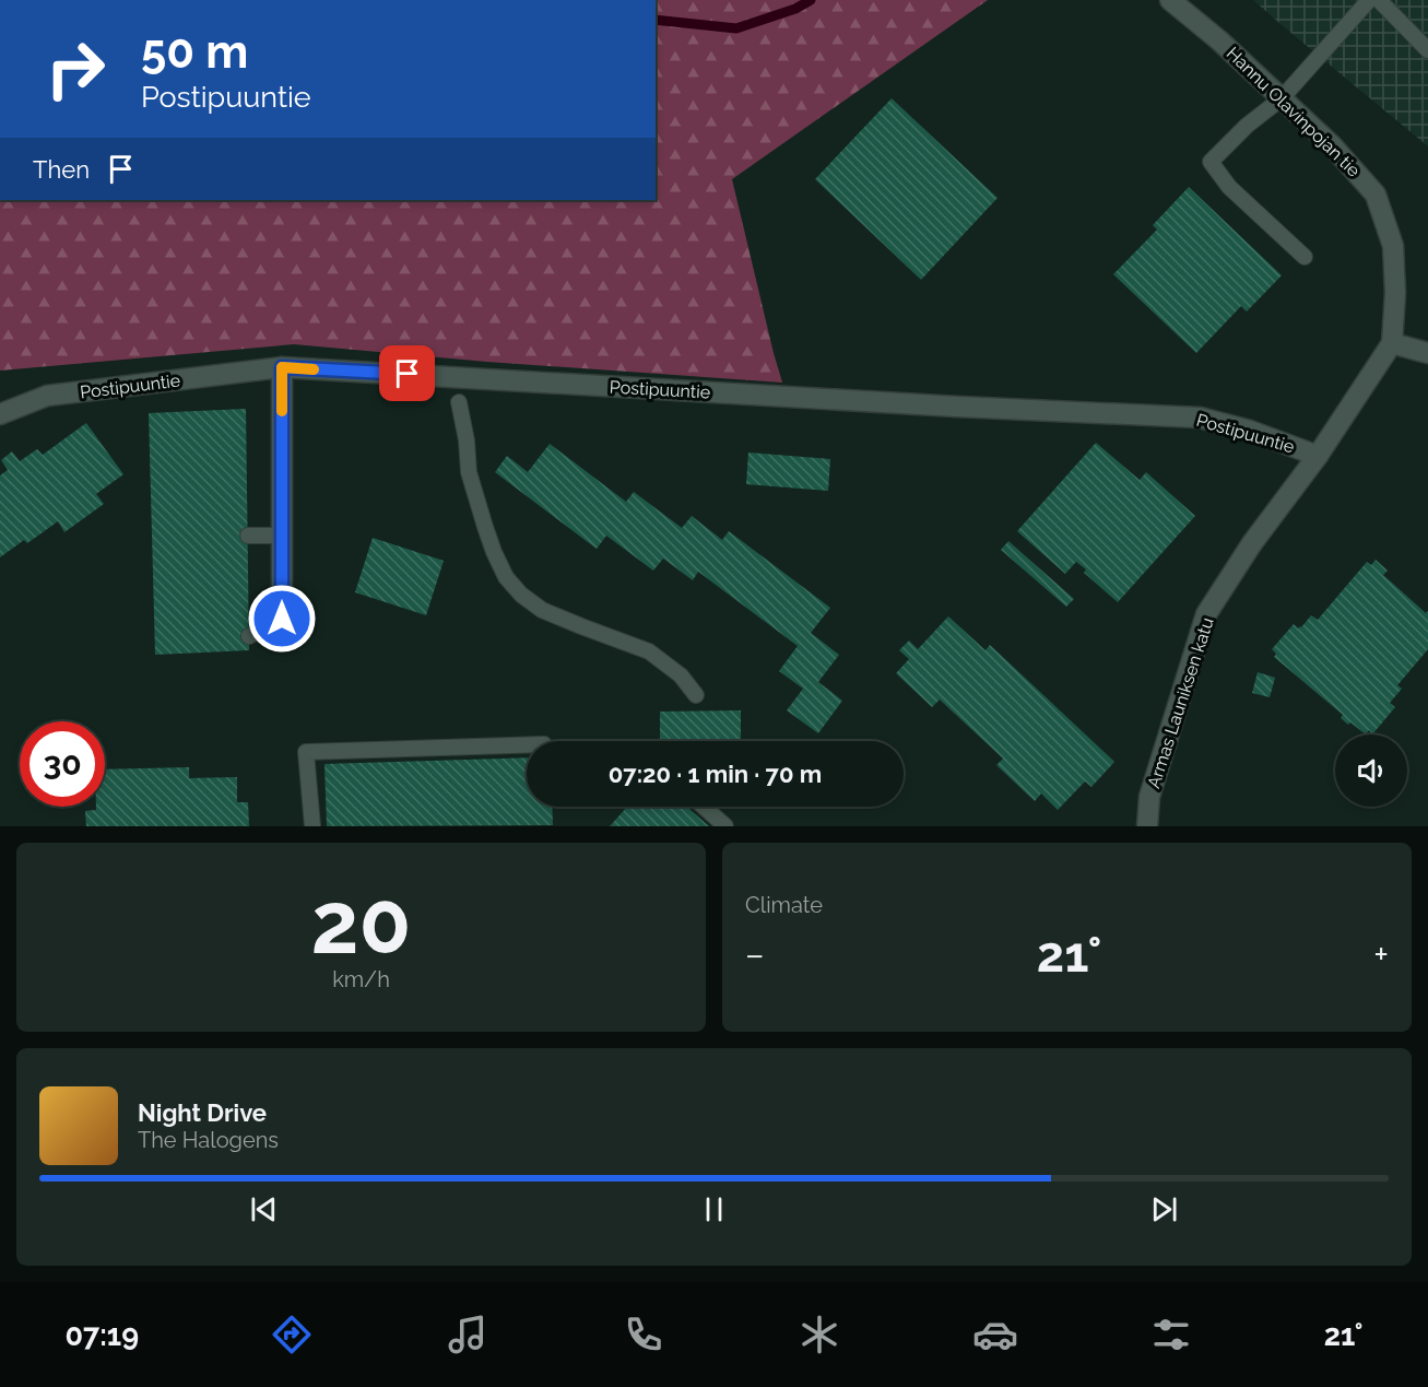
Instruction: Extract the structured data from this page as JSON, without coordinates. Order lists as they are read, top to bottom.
{
  "streets": {
    "street": ["Hannu Olavinpojan tie", "Postipuuntie", "Armas Launiksen katu"]
  },
  "crossings": [
    ["Hannu Olavinpojan tie", "Postipuuntie"],
    ["Hannu Olavinpojan tie", "Armas Launiksen katu"],
    ["Postipuuntie", "Armas Launiksen katu"]
  ],
  "page": {
    "turn": ["50 m", "Postipuuntie"],
    "then": "Then",
    "limit": "30",
    "trip": "07:20 · 1 min · 70 m",
    "tile": [
      ["20", "km/h"],
      "Climate"
    ],
    "heat": ["−", "21°", "+"],
    "song": ["Night Drive", "The Halogens"],
    "tabs": ["07:19", "21°"]
  }
}
